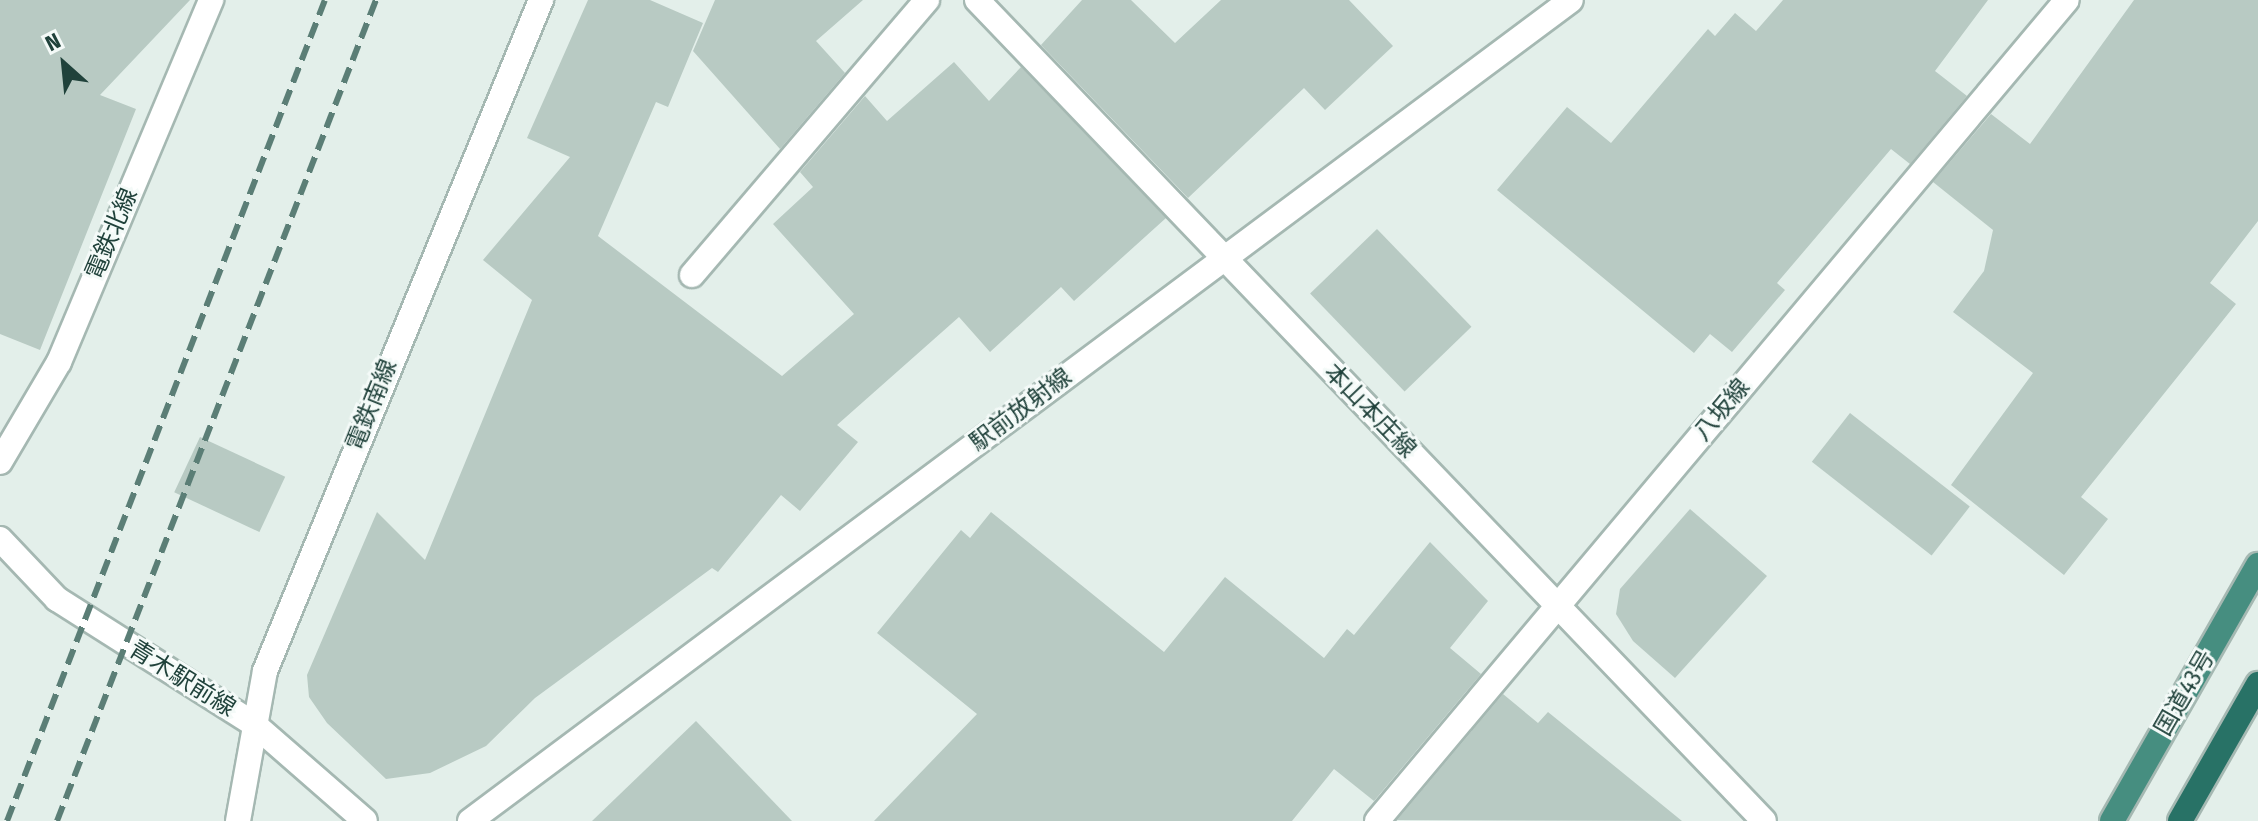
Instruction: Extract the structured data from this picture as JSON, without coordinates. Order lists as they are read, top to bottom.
{
  "streets": {
    "highway": ["国道43号"],
    "street": [
      "電鉄北線",
      "電鉄南線",
      "駅前放射線",
      "八坂線",
      "本山本庄線",
      "青木駅前線"
    ]
  },
  "crossings": [
    ["電鉄南線", "青木駅前線"],
    ["駅前放射線", "本山本庄線"],
    ["八坂線", "本山本庄線"]
  ],
  "north": "top left"
}
